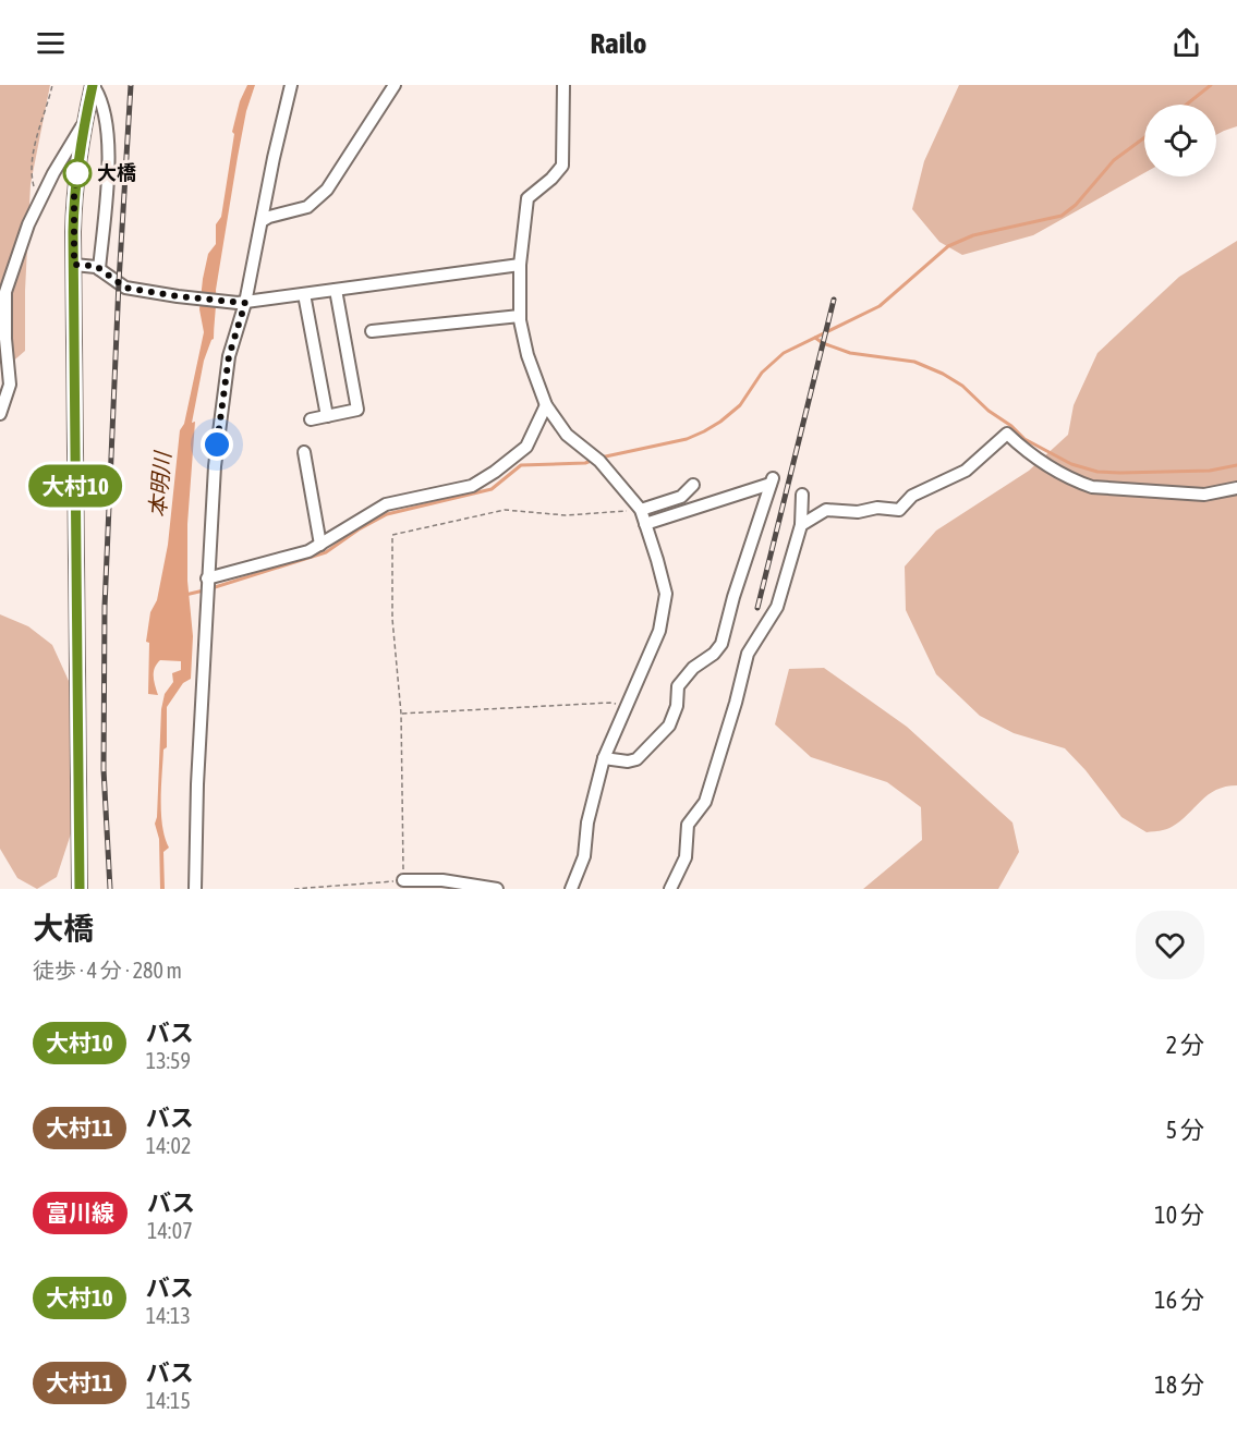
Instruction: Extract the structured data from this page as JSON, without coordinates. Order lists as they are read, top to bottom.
{
  "water": ["本明川"],
  "places": ["大橋"],
  "lines": ["bus line 大村10"],
  "page": {
    "header": "Railo",
    "on_map": "大村10",
    "heading": ["大橋", "徒歩 · 4 分 · 280 m"],
    "list": [
      {
        "mark": "大村10",
        "name": "バス",
        "note": "13:59",
        "value": "2 分"
      },
      {
        "mark": "大村11",
        "name": "バス",
        "note": "14:02",
        "value": "5 分"
      },
      {
        "mark": "富川線",
        "name": "バス",
        "note": "14:07",
        "value": "10 分"
      },
      {
        "mark": "大村10",
        "name": "バス",
        "note": "14:13",
        "value": "16 分"
      },
      {
        "mark": "大村11",
        "name": "バス",
        "note": "14:15",
        "value": "18 分"
      }
    ]
  }
}
